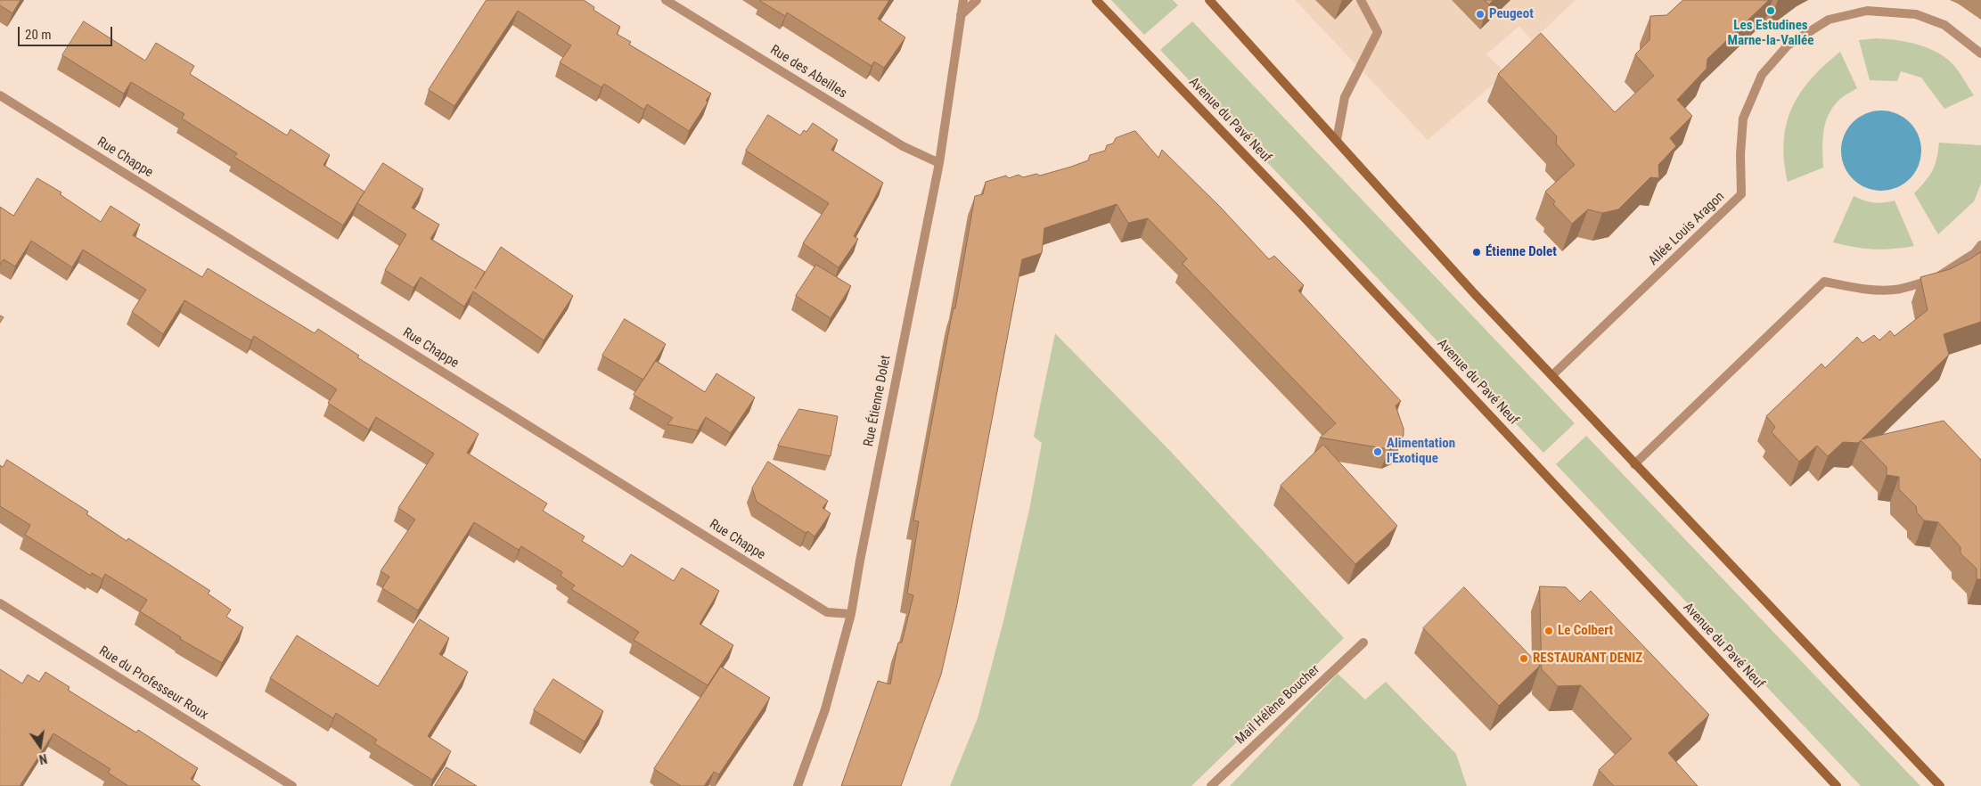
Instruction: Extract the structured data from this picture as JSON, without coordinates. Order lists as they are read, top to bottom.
{
  "streets": {
    "main road": ["Avenue du Pavé Neuf"],
    "street": [
      "Rue des Abeilles",
      "Rue Chappe",
      "Allée Louis Aragon",
      "Rue Étienne Dolet",
      "Rue du Professeur Roux",
      "Mail Hélène Boucher"
    ]
  },
  "crossings": [
    ["Rue des Abeilles", "Rue Étienne Dolet"],
    ["Rue Chappe", "Rue Étienne Dolet"]
  ],
  "places": [
    "Les Estudines Marne-la-Vallée",
    "Peugeot",
    "Étienne Dolet",
    "Alimentation l'Exotique",
    "Le Colbert",
    "RESTAURANT DENIZ"
  ],
  "scale_bar": "20 m",
  "north": "bottom"
}
